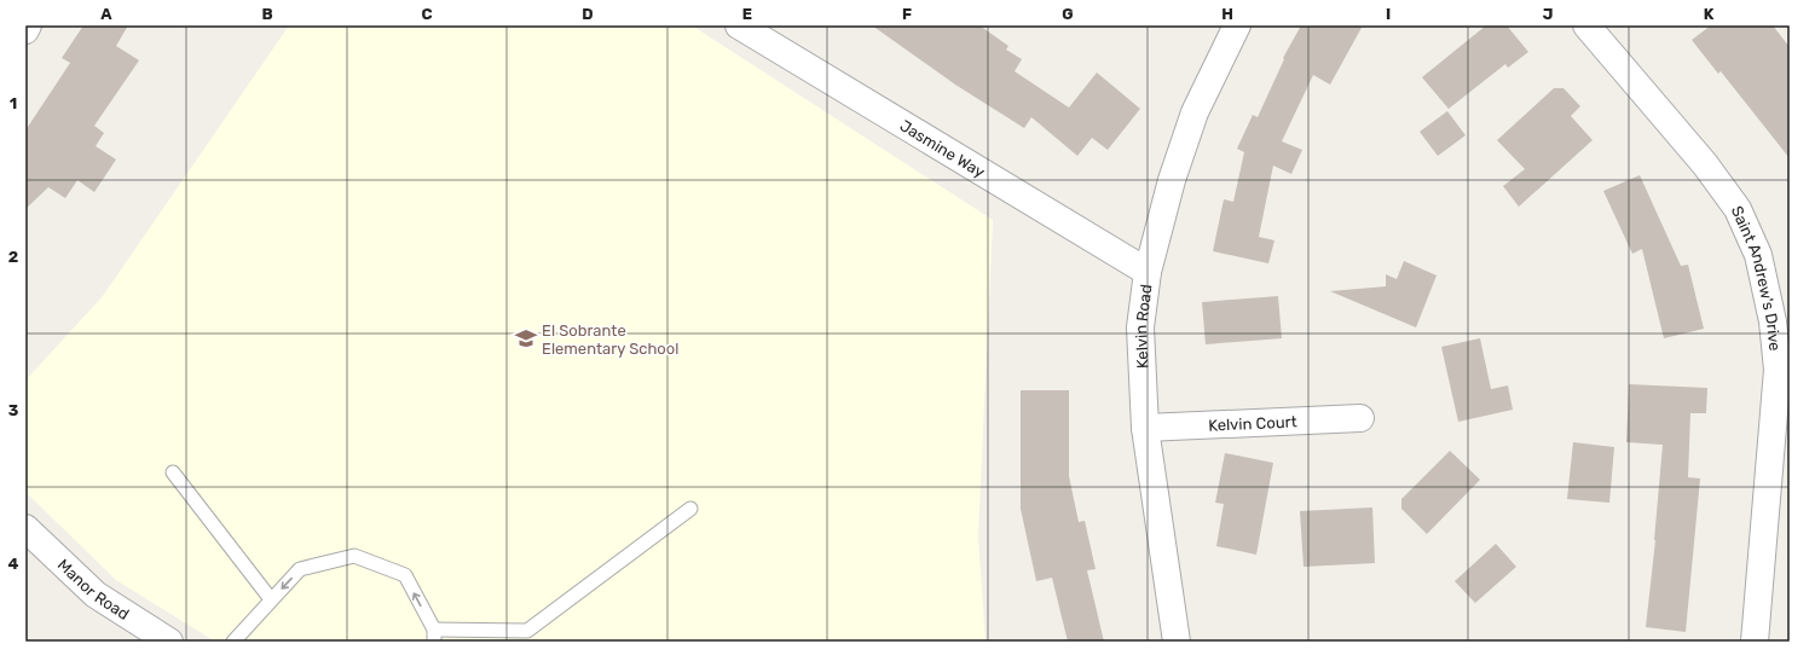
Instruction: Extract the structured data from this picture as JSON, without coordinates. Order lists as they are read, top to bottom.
{
  "streets": {
    "street": [
      "Jasmine Way",
      "Saint Andrew's Drive",
      "Kelvin Road",
      "Kelvin Court",
      "Manor Road"
    ]
  },
  "crossings": [
    ["Jasmine Way", "Kelvin Road"],
    ["Kelvin Road", "Kelvin Court"]
  ],
  "places": {
    "school or university": ["El Sobrante Elementary School"]
  },
  "grid": {
    "columns": [
      "A",
      "B",
      "C",
      "D",
      "E",
      "F",
      "G",
      "H",
      "I",
      "J",
      "K"
    ],
    "rows": [
      "1",
      "2",
      "3",
      "4"
    ]
  }
}
